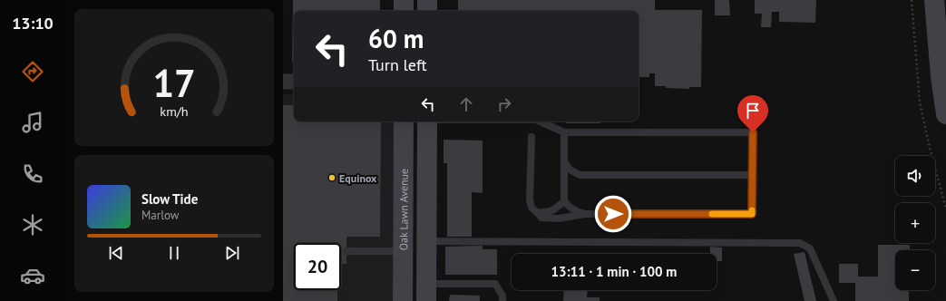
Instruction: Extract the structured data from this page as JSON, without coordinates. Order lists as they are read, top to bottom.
{
  "streets": {
    "main road": ["Oak Lawn Avenue"]
  },
  "places": ["Equinox"],
  "page": {
    "tabs": "13:10",
    "turn": ["60 m", "Turn left"],
    "map_buttons": ["+", "−"],
    "song": ["Slow Tide", "Marlow"],
    "limit": "20",
    "trip": "13:11 · 1 min · 100 m",
    "gauge": ["17", "km/h"]
  }
}
